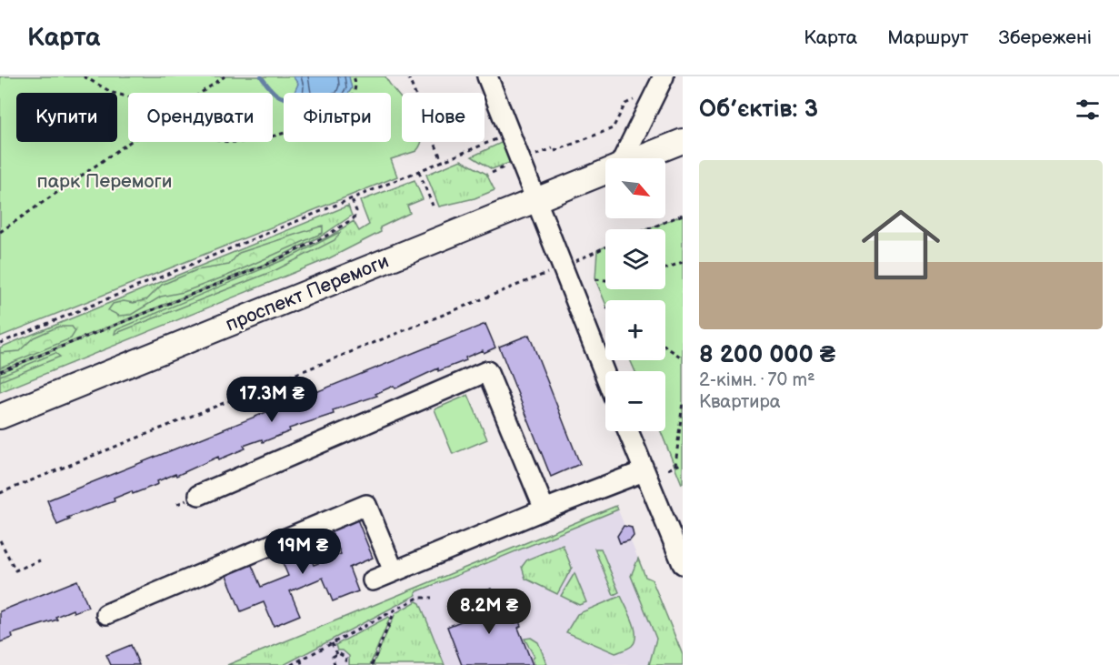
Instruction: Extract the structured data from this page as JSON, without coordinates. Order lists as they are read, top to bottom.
{
  "streets": {
    "main road": ["проспект Перемоги"]
  },
  "parks": ["парк Перемоги"],
  "north": "bottom right",
  "page": {
    "header": "Карта",
    "nav": ["Карта", "Маршрут", "Збережені"],
    "heading": "Об’єктів: 3",
    "chip": [
      "Купити",
      "Орендувати",
      "Фільтри",
      "Нове"
    ],
    "list": [
      {
        "name": "8 200 000 ₴",
        "note": "2-кімн. · 70 m² · Квартира"
      }
    ],
    "map_buttons": ["+", "−"],
    "price": ["17.3M ₴", "19M ₴", "8.2M ₴"]
  }
}
